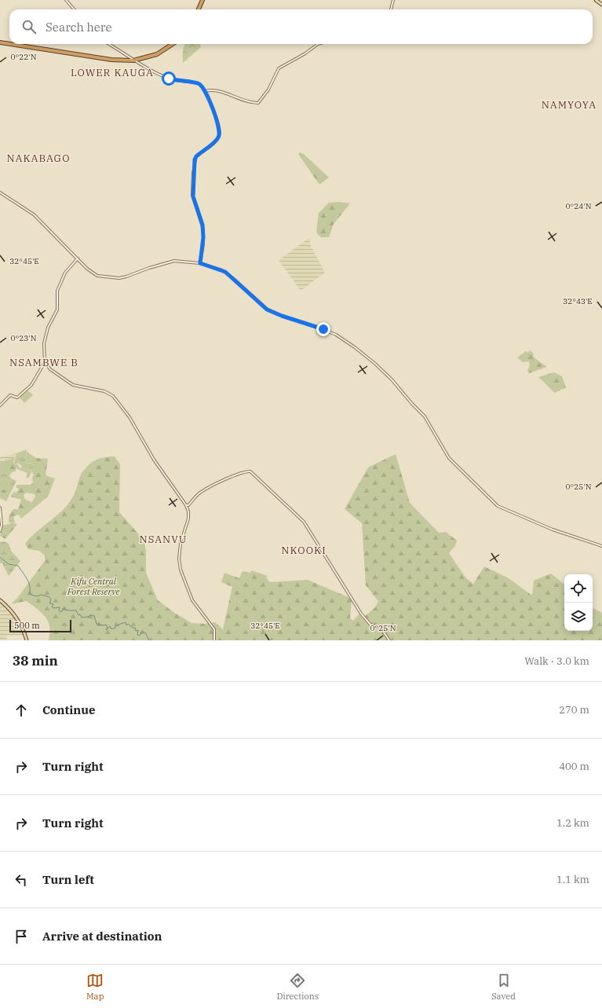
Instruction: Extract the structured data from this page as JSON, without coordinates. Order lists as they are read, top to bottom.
{
  "districts": [
    "LOWER KAUGA",
    "NAMYOYA",
    "NAKABAGO",
    "NSAMBWE B",
    "NSANVU",
    "NKOOKI"
  ],
  "parks": ["Kifu Central Forest Reserve"],
  "scale_bar": "500 m",
  "page": {
    "search": "Search here",
    "scale": "500 m",
    "heading": ["38 min", "Walk · 3.0 km"],
    "list": [
      ["Continue", "270 m"],
      ["Turn right", "400 m"],
      ["Turn right", "1.2 km"],
      ["Turn left", "1.1 km"],
      "Arrive at destination"
    ],
    "nav": ["Map", "Directions", "Saved"]
  },
  "coordinates": [
    "0°22'N",
    "0°24'N",
    "32°45'E",
    "32°43'E",
    "0°23'N",
    "0°25'N"
  ]
}
